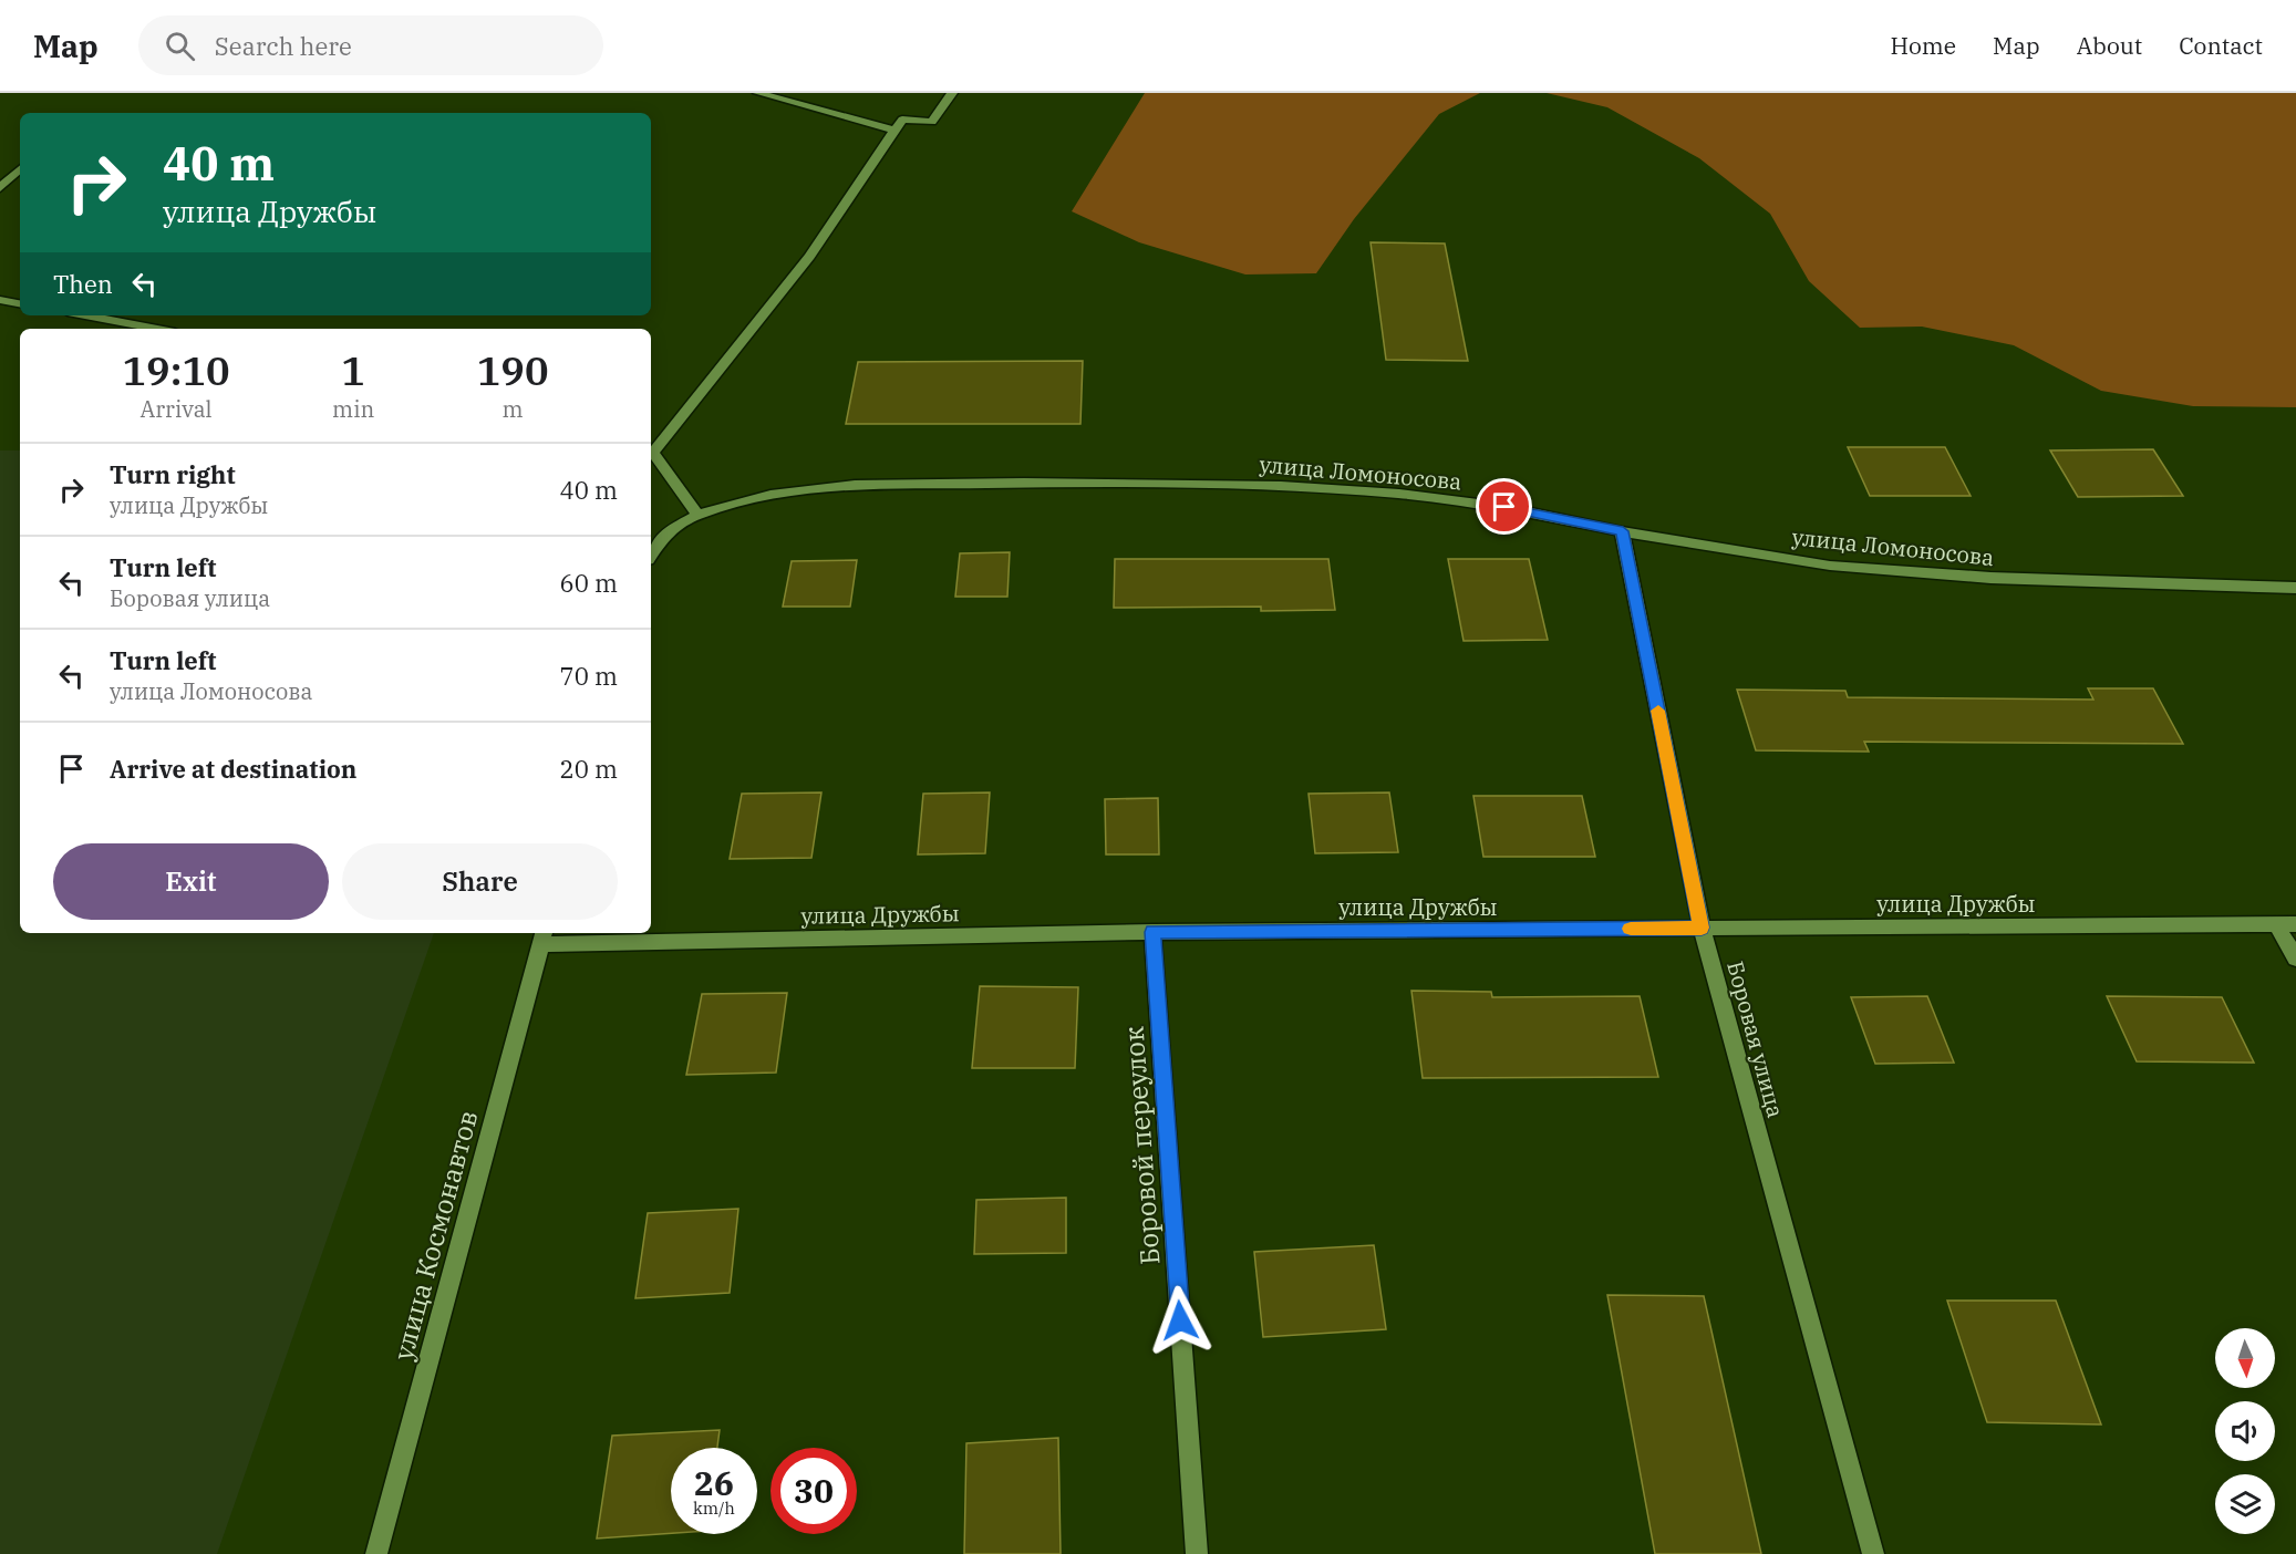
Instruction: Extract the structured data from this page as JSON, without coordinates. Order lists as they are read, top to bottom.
{
  "streets": {
    "street": [
      "улица Ломоносова",
      "улица Дружбы",
      "Боровая улица",
      "Боровой переулок",
      "улица Космонавтов"
    ]
  },
  "crossings": [
    ["улица Ломоносова", "Боровая улица"],
    ["улица Дружбы", "Боровая улица"],
    ["улица Дружбы", "Боровой переулок"],
    ["улица Дружбы", "улица Космонавтов"]
  ],
  "north": "bottom",
  "page": {
    "header": "Map",
    "search": "Search here",
    "nav": [
      "Home",
      "Map",
      "About",
      "Contact"
    ],
    "turn": ["40 m", "улица Дружбы"],
    "then": "Then",
    "eta": [
      "19:10",
      "Arrival",
      "1",
      "min",
      "190",
      "m"
    ],
    "list": [
      {
        "name": "Turn right",
        "note": "улица Дружбы",
        "value": "40 m"
      },
      {
        "name": "Turn left",
        "note": "Боровая улица",
        "value": "60 m"
      },
      {
        "name": "Turn left",
        "note": "улица Ломоносова",
        "value": "70 m"
      },
      {
        "name": "Arrive at destination",
        "value": "20 m"
      }
    ],
    "buttons": ["Exit", "Share"],
    "speed": "26 km/h",
    "limit": "30"
  }
}
